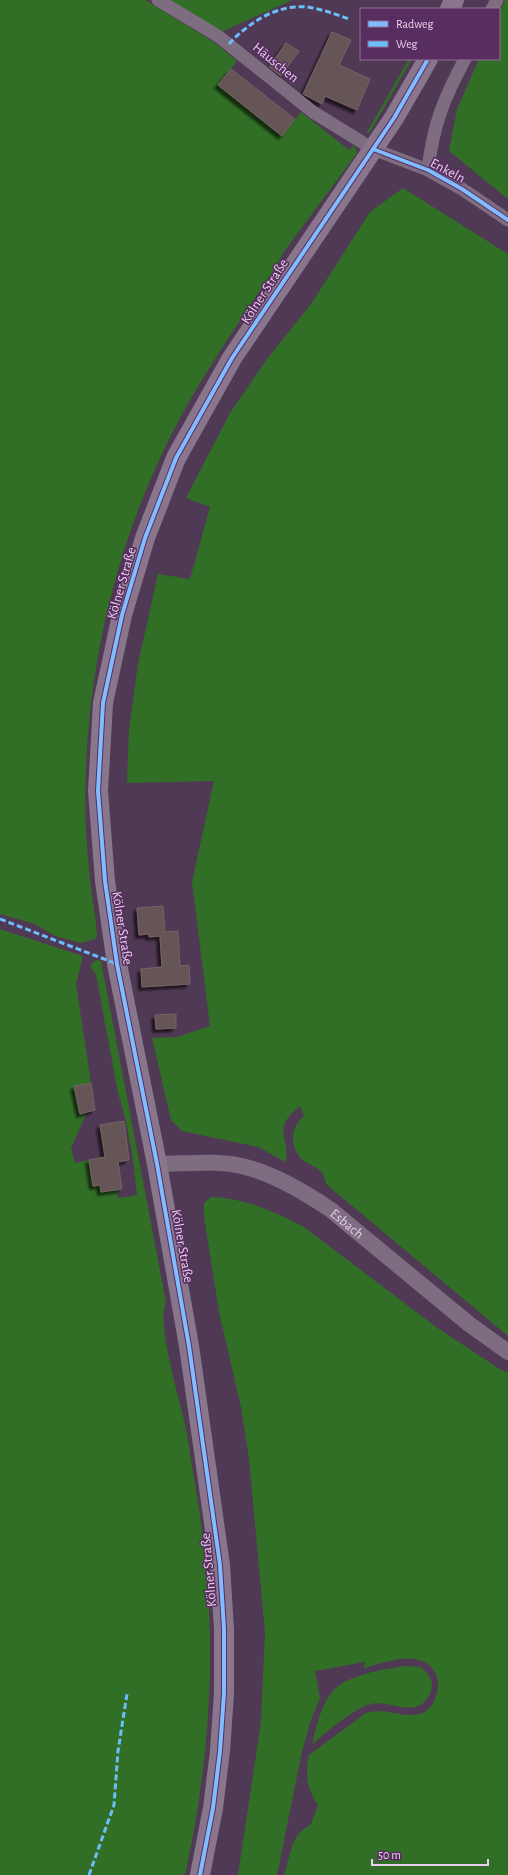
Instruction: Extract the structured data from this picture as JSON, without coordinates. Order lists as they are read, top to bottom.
{
  "streets": {
    "main road": ["Kölner Straße"],
    "street": ["Häuschen", "Enkeln", "Esbach"]
  },
  "crossings": [
    ["Häuschen", "Enkeln"],
    ["Häuschen", "Kölner Straße"],
    ["Enkeln", "Kölner Straße"],
    ["Kölner Straße", "Esbach"]
  ],
  "legend": ["Radweg", "Weg"],
  "scale_bar": "50 m"
}
